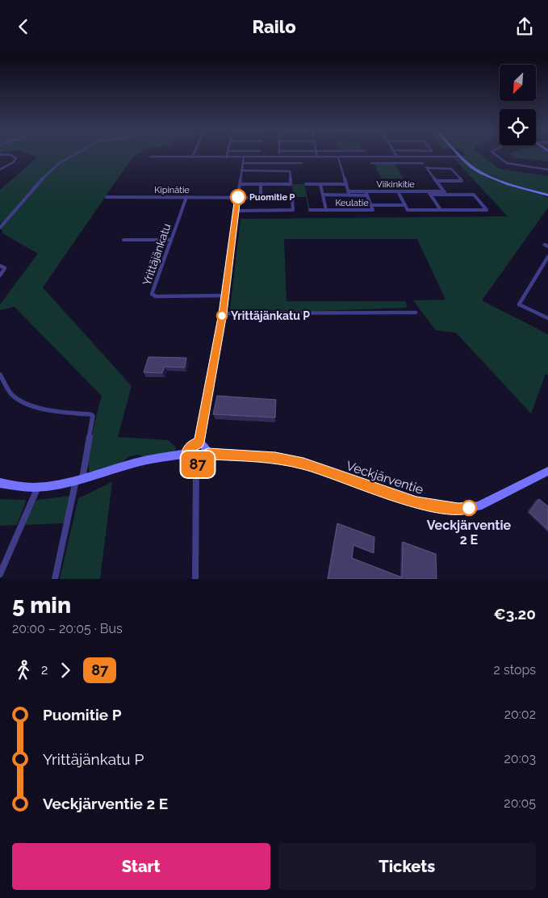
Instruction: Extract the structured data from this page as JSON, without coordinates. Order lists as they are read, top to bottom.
{
  "streets": {
    "street": [
      "Viikinkitie",
      "Kipinätie",
      "Keulatie",
      "Yrittäjänkatu",
      "Veckjärventie"
    ]
  },
  "crossings": [
    ["Viikinkitie", "Keulatie"],
    ["Kipinätie", "Yrittäjänkatu"]
  ],
  "places": ["Puomitie P", "Yrittäjänkatu P", "Veckjärventie 2 E"],
  "lines": ["bus line 87"],
  "north": "bottom left",
  "page": {
    "header": "Railo",
    "on_map": "87",
    "heading": ["5 min", "20:00 – 20:05 · Bus", "€3.20"],
    "legs": ["2", "87", "2 stops"],
    "list": [
      {
        "name": "Puomitie P",
        "value": "20:02"
      },
      {
        "name": "Yrittäjänkatu P",
        "value": "20:03"
      },
      {
        "name": "Veckjärventie 2 E",
        "value": "20:05"
      }
    ],
    "buttons": ["Start", "Tickets"]
  }
}
